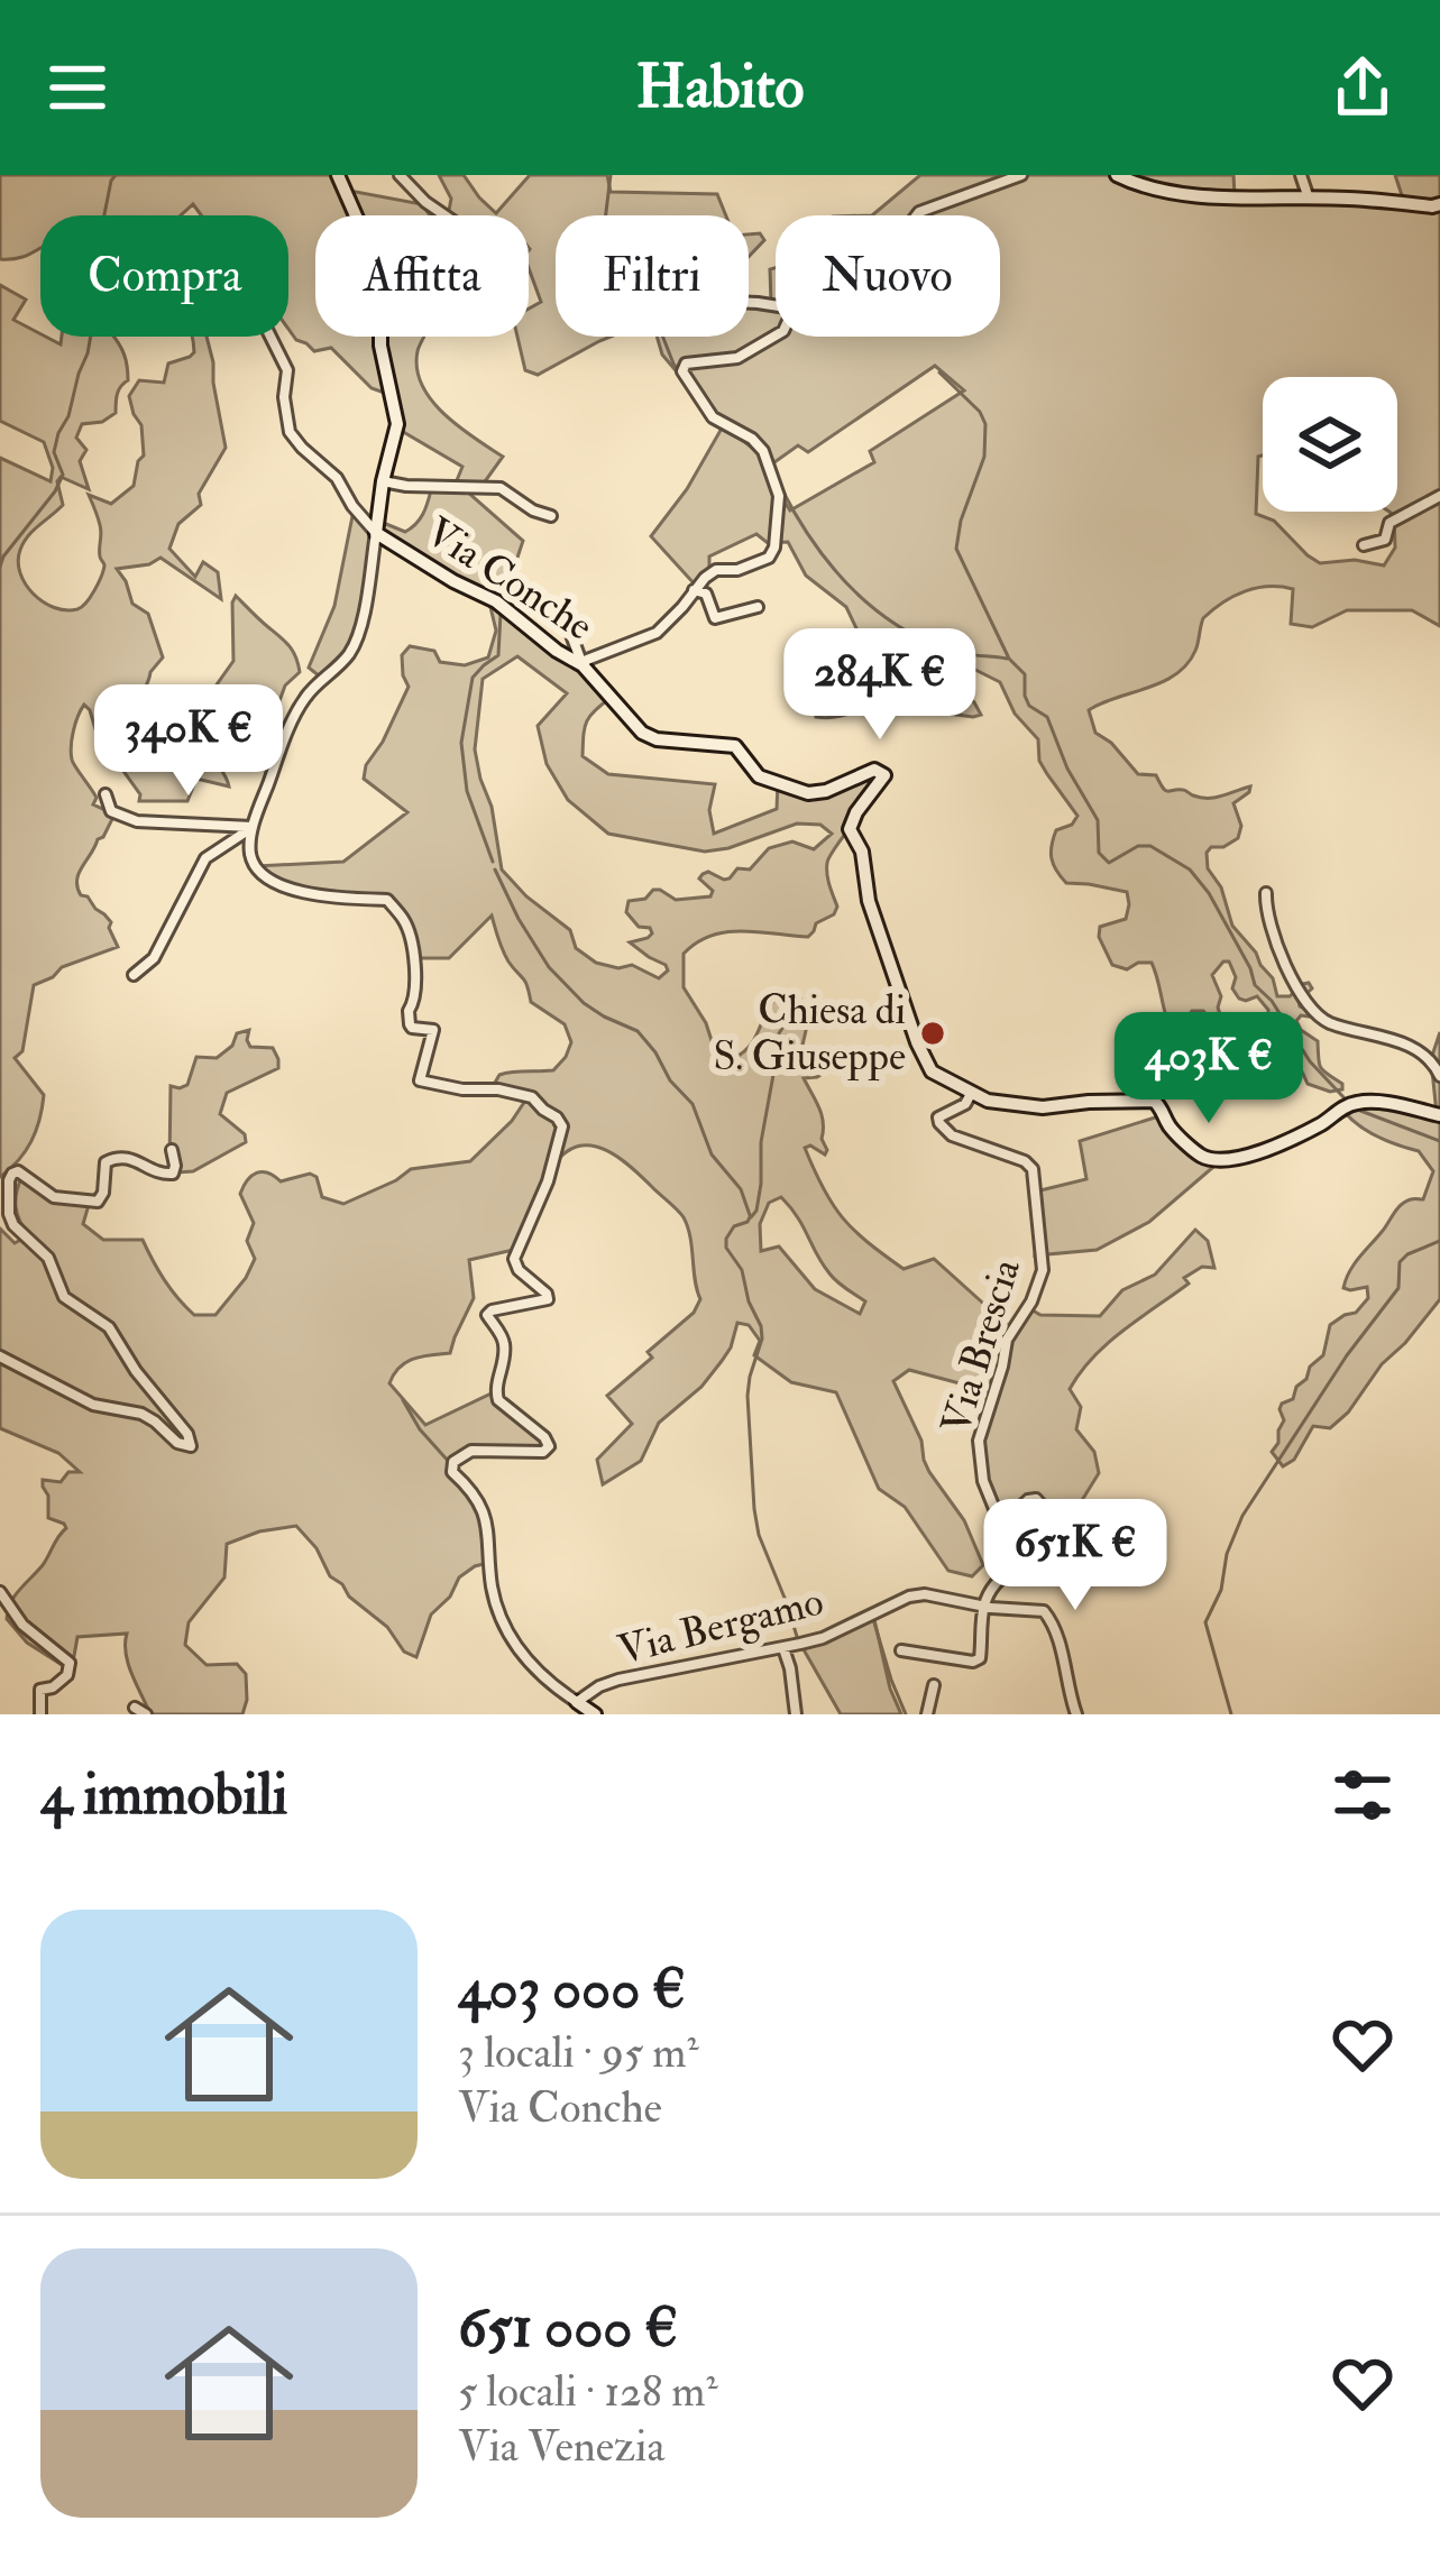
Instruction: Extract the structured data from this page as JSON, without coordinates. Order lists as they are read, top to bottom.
{
  "streets": {
    "street": ["Via Conche", "Via Brescia", "Via Bergamo"]
  },
  "crossings": [
    ["Via Conche", "Via Brescia"],
    ["Via Brescia", "Via Bergamo"]
  ],
  "places": ["Chiesa di S. Giuseppe"],
  "page": {
    "header": "Habito",
    "chip": [
      "Compra",
      "Affitta",
      "Filtri",
      "Nuovo"
    ],
    "price": [
      "284K €",
      "340K €",
      "403K €",
      "651K €"
    ],
    "heading": "4 immobili",
    "list": [
      {
        "name": "403 000 €",
        "note": "3 locali · 95 m² · Via Conche"
      },
      {
        "name": "651 000 €",
        "note": "5 locali · 128 m² · Via Venezia"
      }
    ]
  }
}
